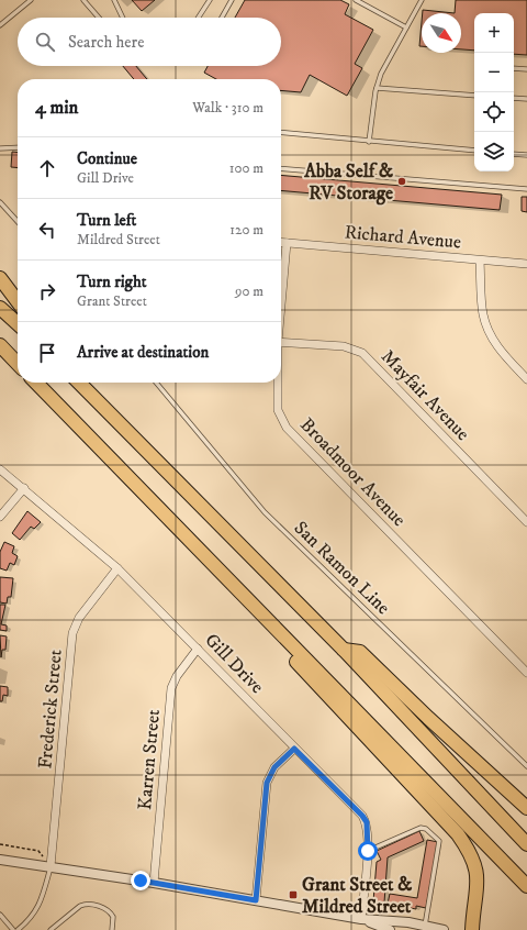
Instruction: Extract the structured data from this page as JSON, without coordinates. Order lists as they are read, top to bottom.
{
  "streets": {
    "street": [
      "Richard Avenue",
      "Mayfair Avenue",
      "Broadmoor Avenue",
      "Gill Drive",
      "Frederick Street",
      "Karren Street"
    ],
    "lane": ["San Ramon Line"]
  },
  "crossings": [
    ["Richard Avenue", "Broadmoor Avenue"],
    ["Gill Drive", "Frederick Street"],
    ["Gill Drive", "Karren Street"]
  ],
  "places": {
    "other": ["Abba Self & RV Storage"],
    "transit": ["Grant Street & Mildred Street"]
  },
  "north": "bottom right",
  "page": {
    "map_buttons": ["+", "−"],
    "search": "Search here",
    "heading": ["4 min", "Walk · 310 m"],
    "list": [
      ["Continue", "Gill Drive", "100 m"],
      ["Turn left", "Mildred Street", "120 m"],
      ["Turn right", "Grant Street", "90 m"],
      "Arrive at destination"
    ]
  }
}
